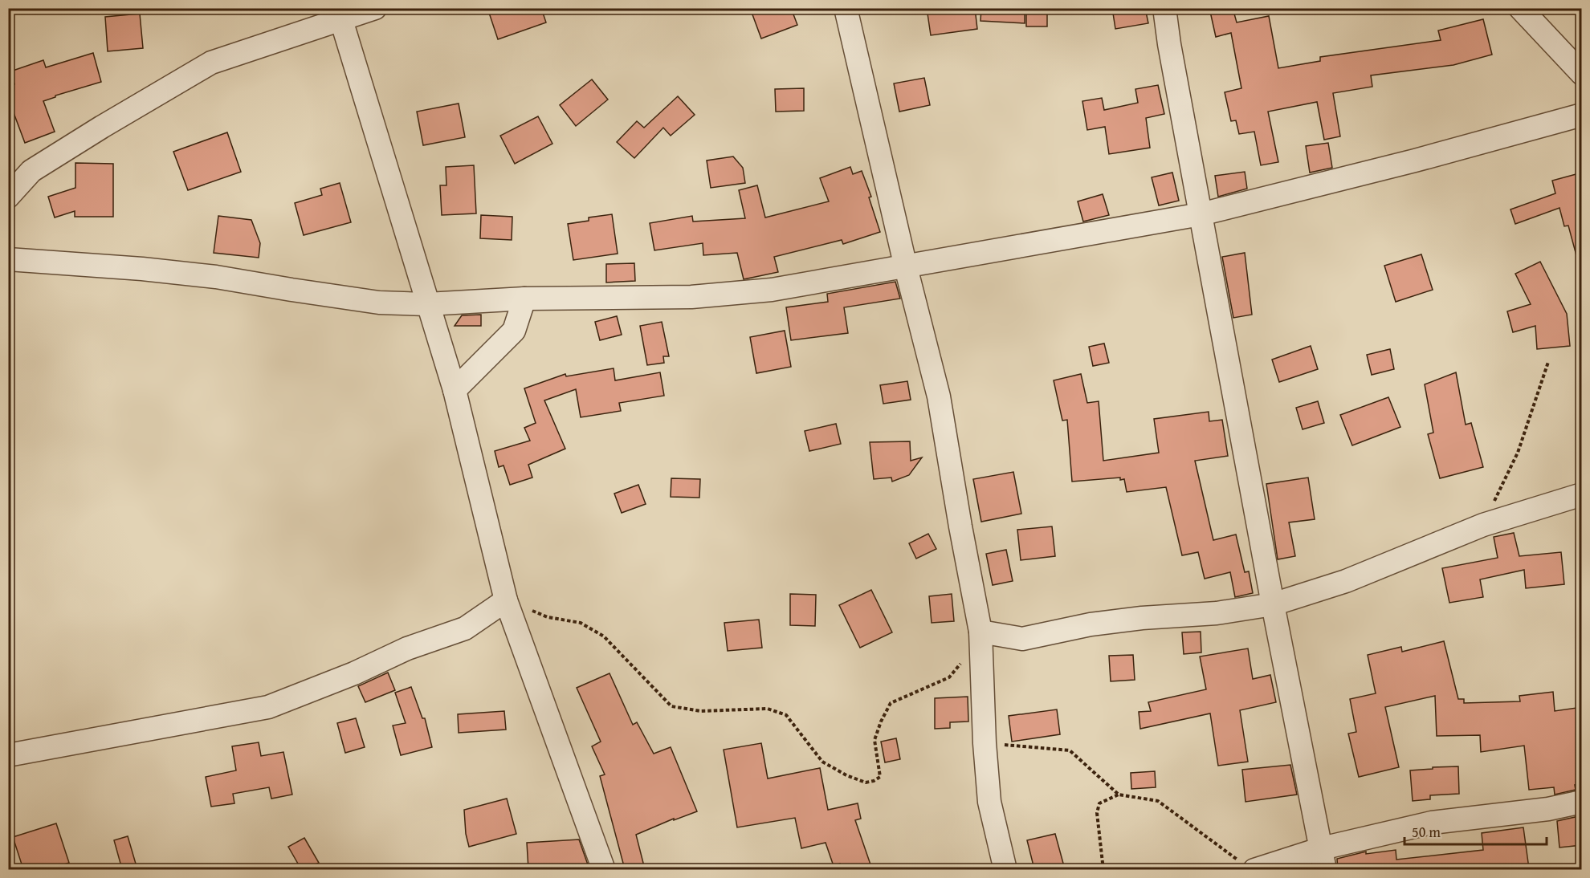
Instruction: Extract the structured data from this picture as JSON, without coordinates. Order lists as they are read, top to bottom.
{
  "scale_bar": "50 m"
}
